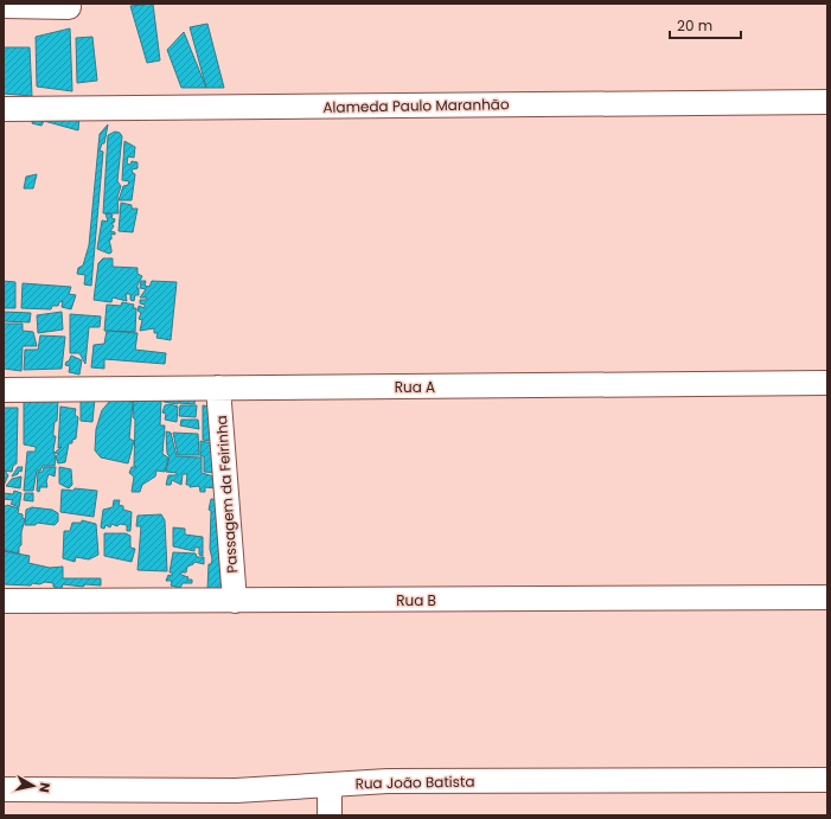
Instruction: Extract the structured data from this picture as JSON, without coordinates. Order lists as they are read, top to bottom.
{
  "streets": {
    "street": [
      "Alameda Paulo Maranhão",
      "Rua A",
      "Passagem da Feirinha",
      "Rua B",
      "Rua João Batista"
    ]
  },
  "crossings": [
    ["Rua A", "Passagem da Feirinha"],
    ["Passagem da Feirinha", "Rua B"]
  ],
  "scale_bar": "20 m",
  "north": "right"
}
